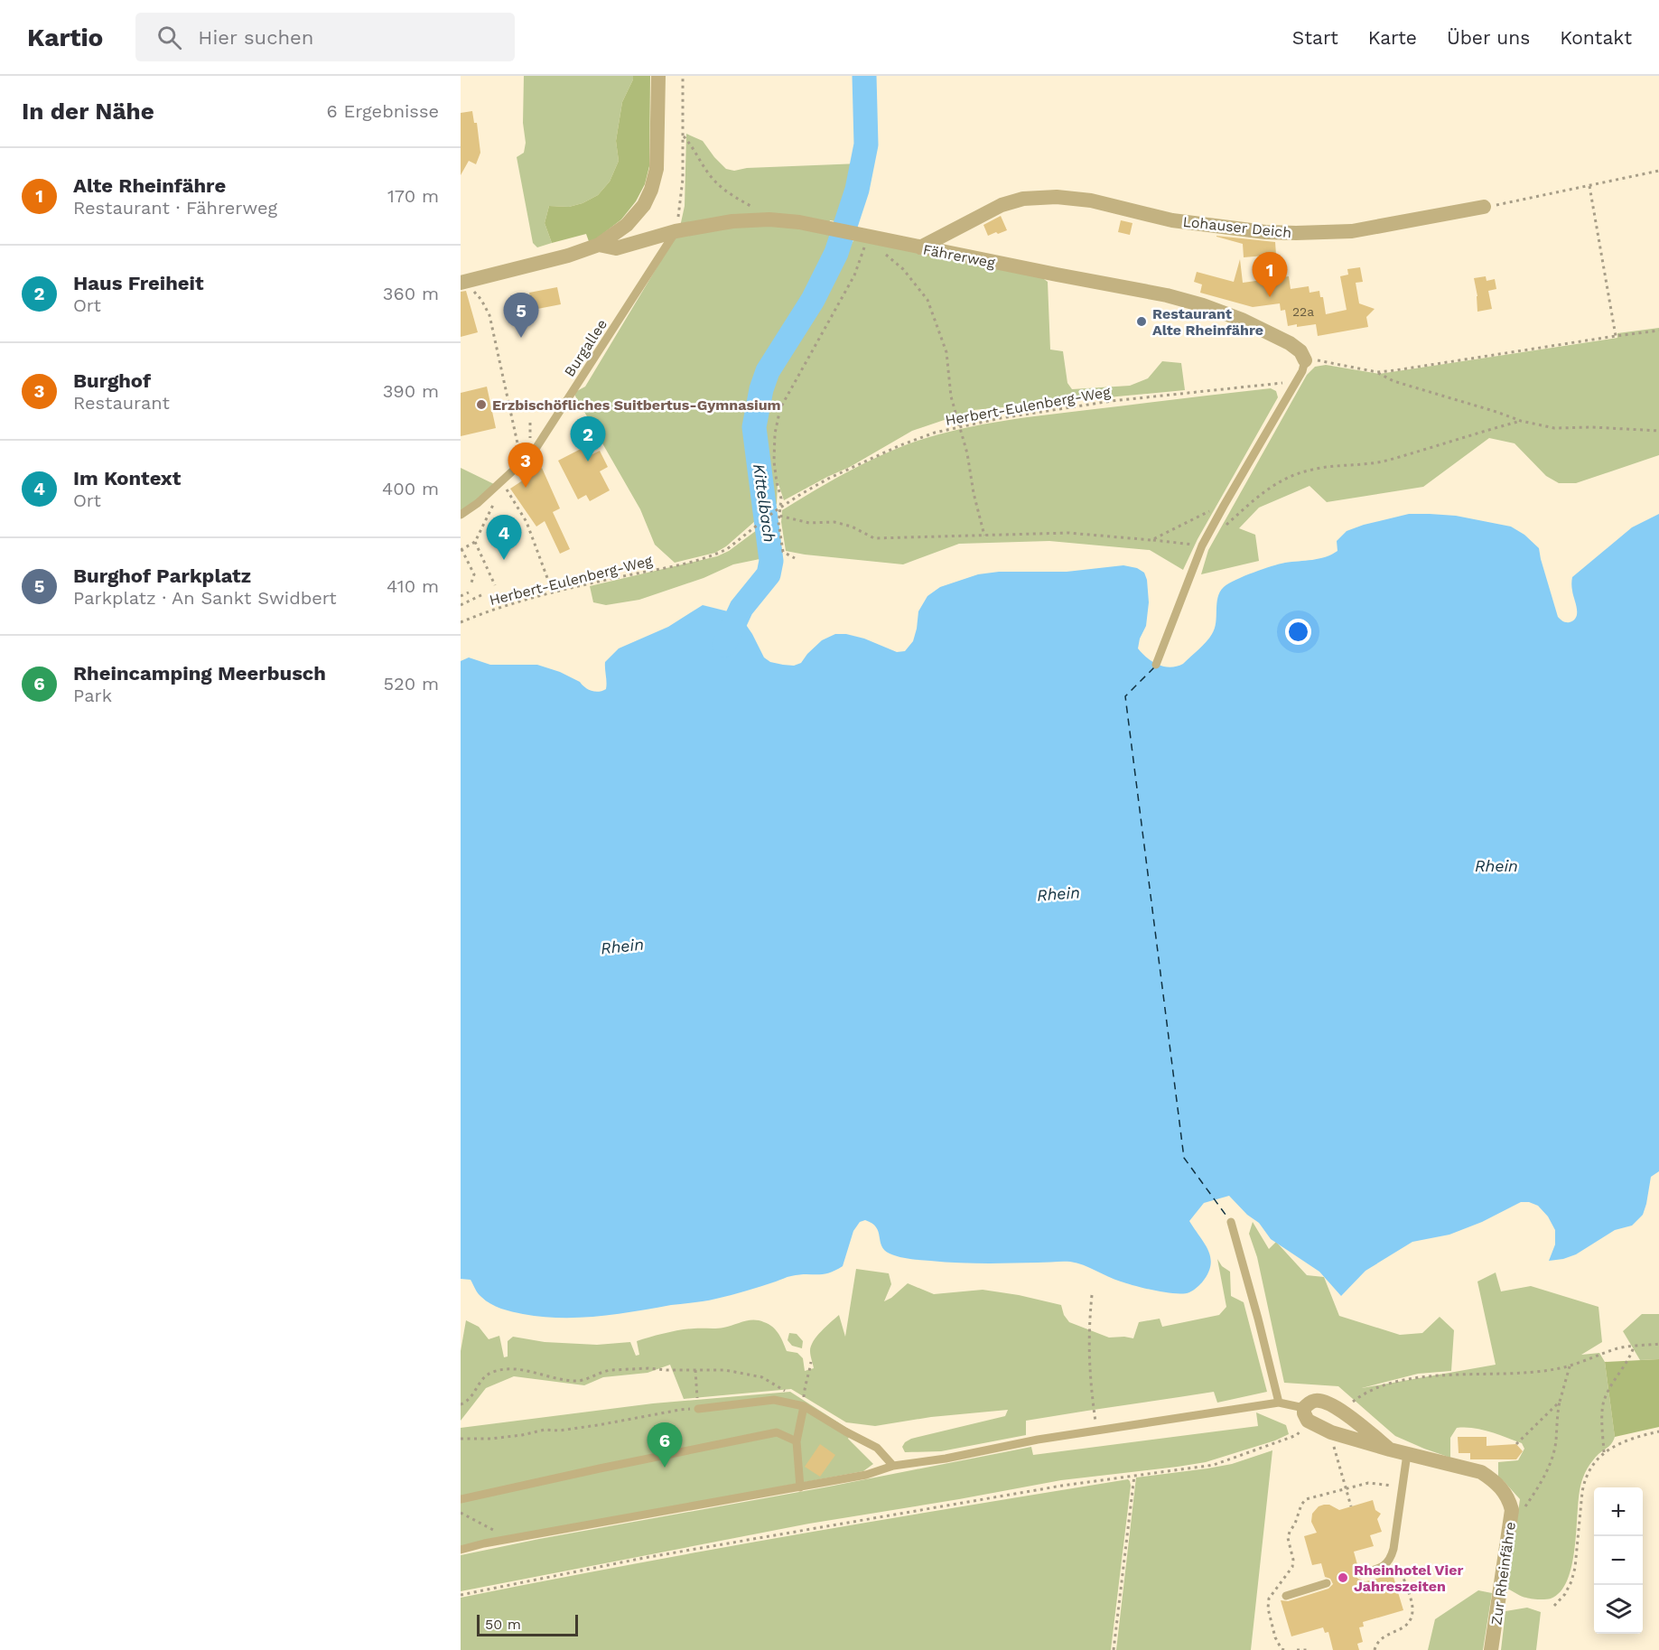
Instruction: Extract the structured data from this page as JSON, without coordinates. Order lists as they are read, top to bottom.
{
  "streets": {
    "street": ["Lohauser Deich", "Fährerweg", "Zur Rheinfähre"],
    "lane": ["Burgallee"],
    "path": ["Herbert-Eulenberg-Weg"]
  },
  "crossings": [
    ["Lohauser Deich", "Fährerweg"],
    ["Fährerweg", "Burgallee"]
  ],
  "water": ["Kittelbach", "Rhein"],
  "places": ["Restaurant Alte Rheinfähre", "Erzbischöfliches Suitbertus-Gymnasium", "Rheinhotel Vier Jahreszeiten"],
  "house_numbers": ["22a"],
  "scale_bar": "50 m",
  "page": {
    "header": "Kartio",
    "search": "Hier suchen",
    "nav": [
      "Start",
      "Karte",
      "Über uns",
      "Kontakt"
    ],
    "heading": ["In der Nähe", "6 Ergebnisse"],
    "list": [
      {
        "mark": "1",
        "name": "Alte Rheinfähre",
        "note": "Restaurant · Fährerweg",
        "value": "170 m"
      },
      {
        "mark": "2",
        "name": "Haus Freiheit",
        "note": "Ort",
        "value": "360 m"
      },
      {
        "mark": "3",
        "name": "Burghof",
        "note": "Restaurant",
        "value": "390 m"
      },
      {
        "mark": "4",
        "name": "Im Kontext",
        "note": "Ort",
        "value": "400 m"
      },
      {
        "mark": "5",
        "name": "Burghof Parkplatz",
        "note": "Parkplatz · An Sankt Swidbert",
        "value": "410 m"
      },
      {
        "mark": "6",
        "name": "Rheincamping Meerbusch",
        "note": "Park",
        "value": "520 m"
      }
    ],
    "pins": [
      "1",
      "5",
      "2",
      "3",
      "4",
      "6"
    ],
    "map_buttons": ["+", "−"],
    "scale": "50 m"
  }
}
